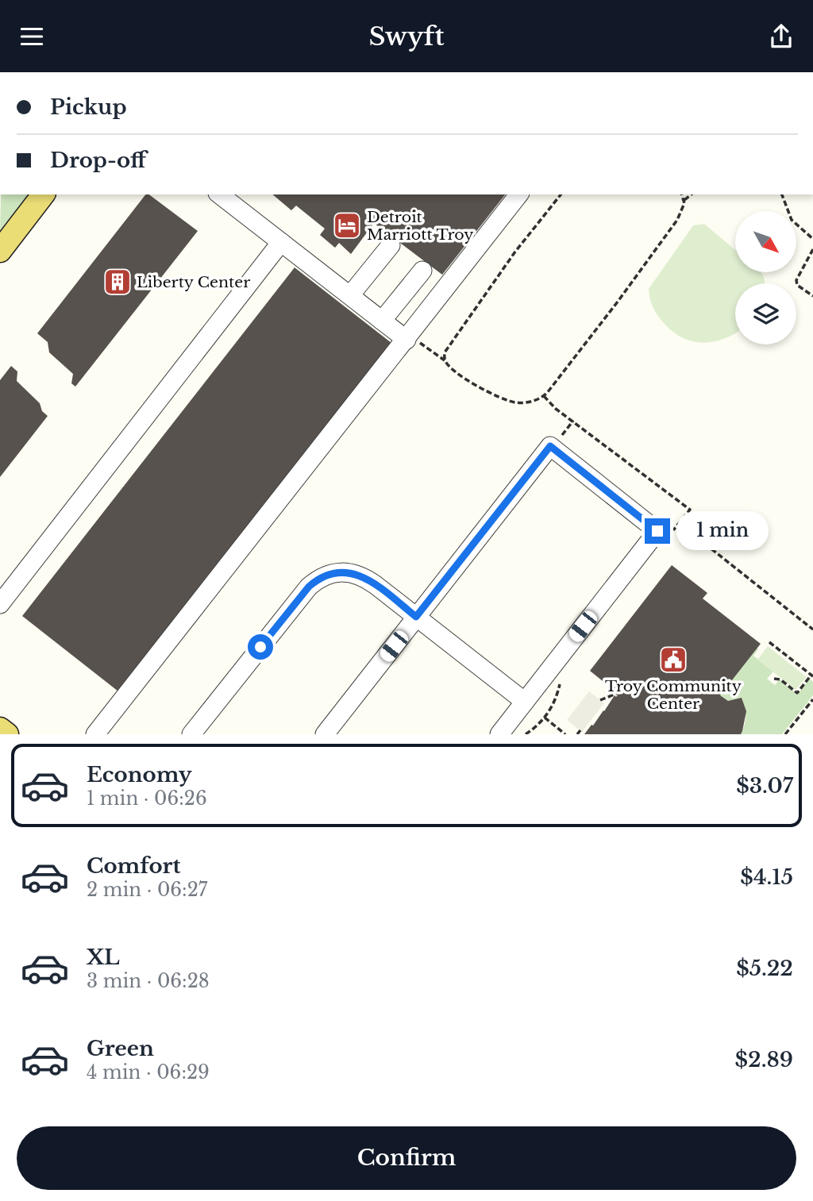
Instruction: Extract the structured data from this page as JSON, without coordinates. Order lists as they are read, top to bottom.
{
  "places": {
    "hotel": ["Detroit Marriott Troy"],
    "building": ["Liberty Center"],
    "public building": ["Troy Community Center"]
  },
  "north": "bottom right",
  "page": {
    "header": "Swyft",
    "banner": ["Pickup", "Drop-off"],
    "bubble": "1 min",
    "list": [
      {
        "name": "Economy",
        "note": "1 min · 06:26",
        "value": "$3.07"
      },
      {
        "name": "Comfort",
        "note": "2 min · 06:27",
        "value": "$4.15"
      },
      {
        "name": "XL",
        "note": "3 min · 06:28",
        "value": "$5.22"
      },
      {
        "name": "Green",
        "note": "4 min · 06:29",
        "value": "$2.89"
      }
    ],
    "buttons": "Confirm"
  }
}
